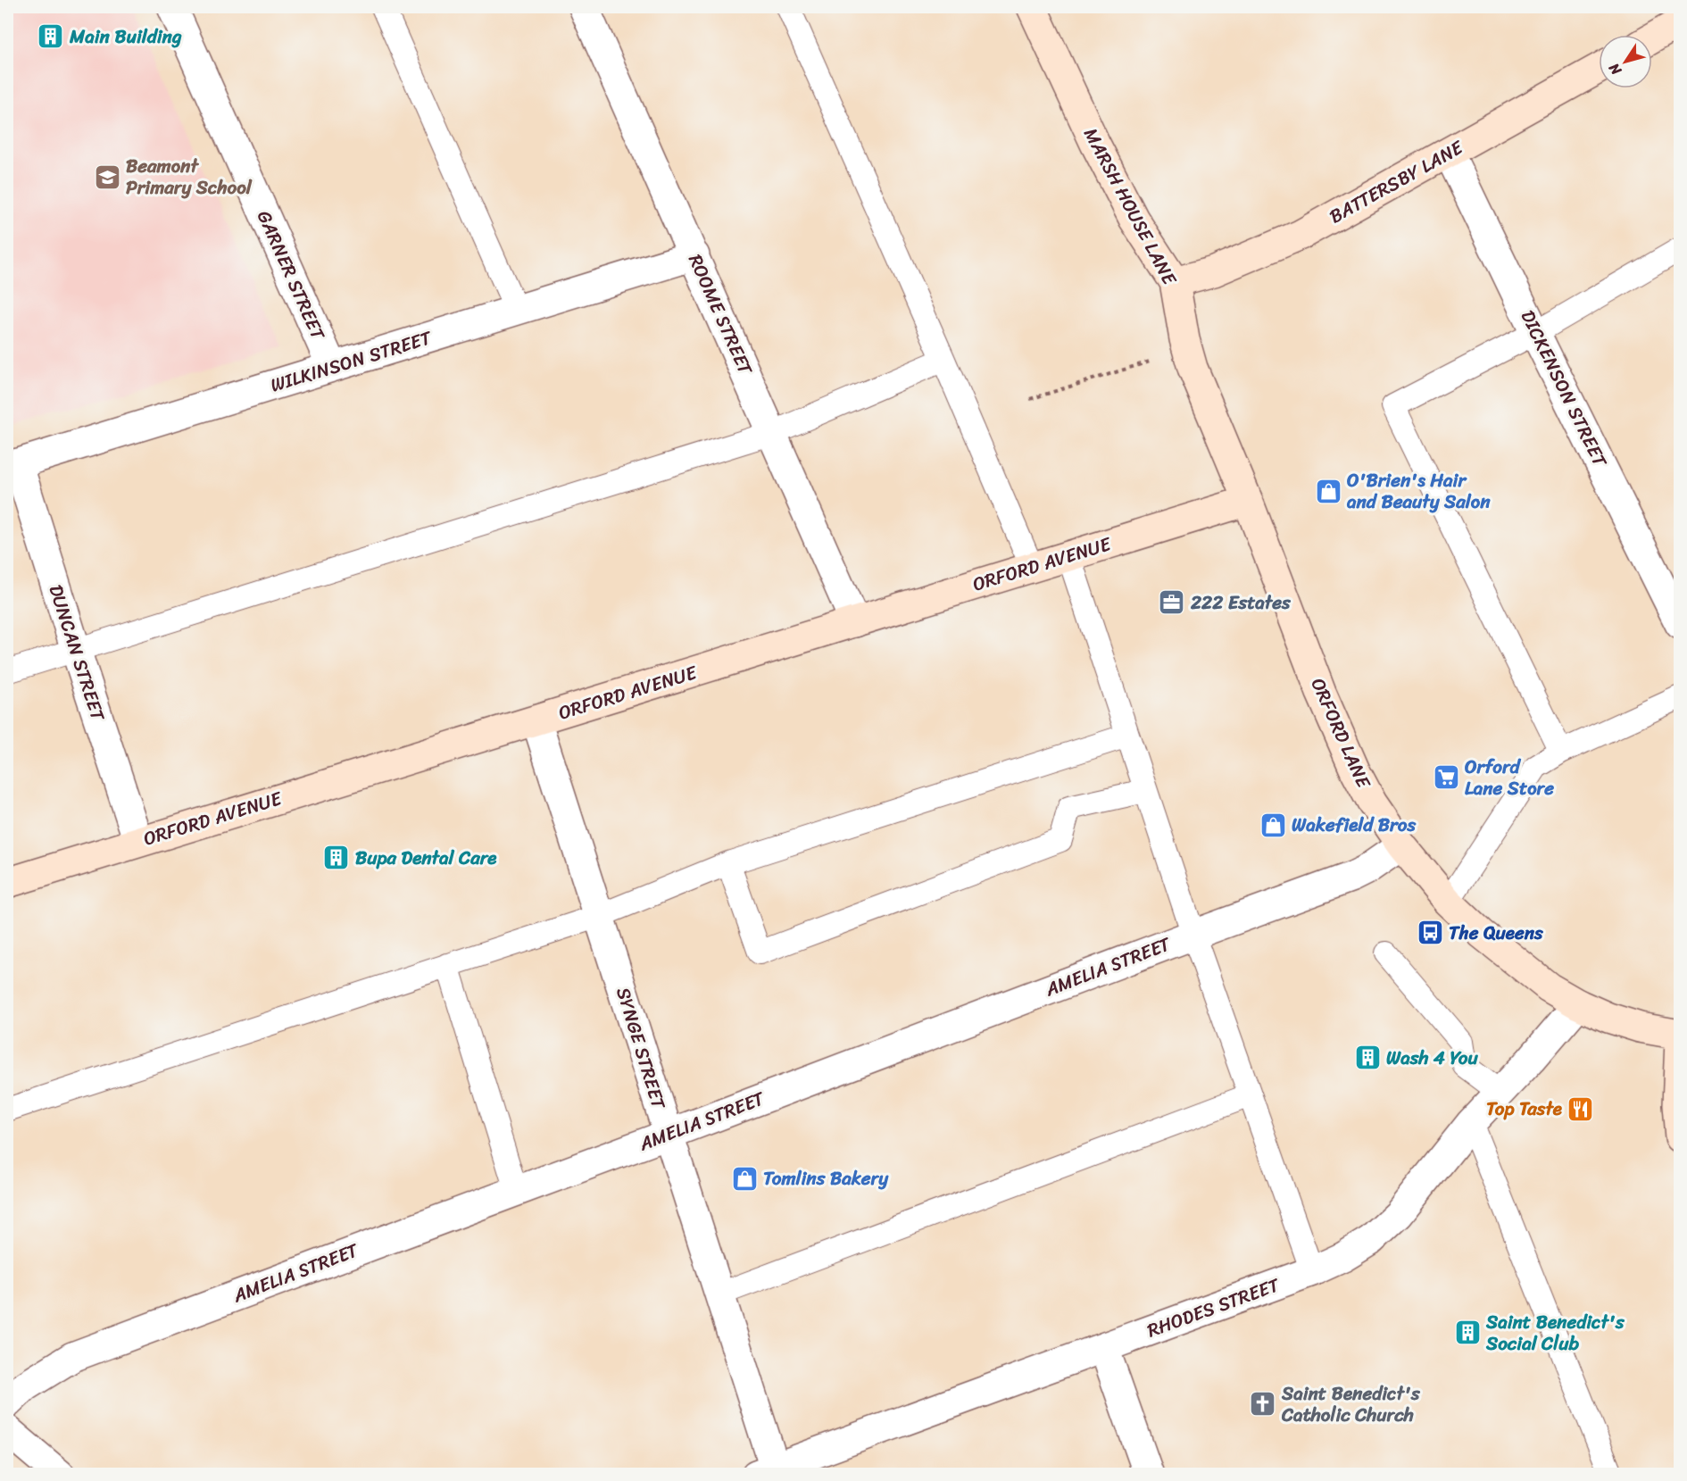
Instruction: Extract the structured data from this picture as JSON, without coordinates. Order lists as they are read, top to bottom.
{
  "streets": {
    "street": [
      "BATTERSBY LANE",
      "MARSH HOUSE LANE",
      "GARNER STREET",
      "ROOME STREET",
      "WILKINSON STREET",
      "DICKENSON STREET",
      "ORFORD AVENUE",
      "DUNCAN STREET",
      "ORFORD LANE",
      "AMELIA STREET",
      "SYNGE STREET",
      "RHODES STREET"
    ]
  },
  "crossings": [
    ["BATTERSBY LANE", "MARSH HOUSE LANE"],
    ["BATTERSBY LANE", "DICKENSON STREET"],
    ["MARSH HOUSE LANE", "ORFORD AVENUE"],
    ["MARSH HOUSE LANE", "ORFORD LANE"],
    ["GARNER STREET", "WILKINSON STREET"],
    ["ROOME STREET", "WILKINSON STREET"],
    ["ROOME STREET", "ORFORD AVENUE"],
    ["WILKINSON STREET", "DUNCAN STREET"],
    ["ORFORD AVENUE", "DUNCAN STREET"],
    ["ORFORD AVENUE", "ORFORD LANE"],
    ["ORFORD AVENUE", "SYNGE STREET"],
    ["ORFORD LANE", "AMELIA STREET"],
    ["ORFORD LANE", "RHODES STREET"],
    ["AMELIA STREET", "SYNGE STREET"],
    ["SYNGE STREET", "RHODES STREET"]
  ],
  "places": {
    "building": [
      "Main Building",
      "Bupa Dental Care",
      "Wash 4 You",
      "Saint Benedict's Social Club"
    ],
    "school or university": ["Beamont Primary School"],
    "shop": ["O'Brien's Hair and Beauty Salon", "Wakefield Bros", "Tomlins Bakery"],
    "office": ["222 Estates"],
    "supermarket": ["Orford Lane Store"],
    "bus stop": ["The Queens"],
    "restaurant": ["Top Taste"],
    "church": ["Saint Benedict's Catholic Church"]
  },
  "north": "bottom left"
}
